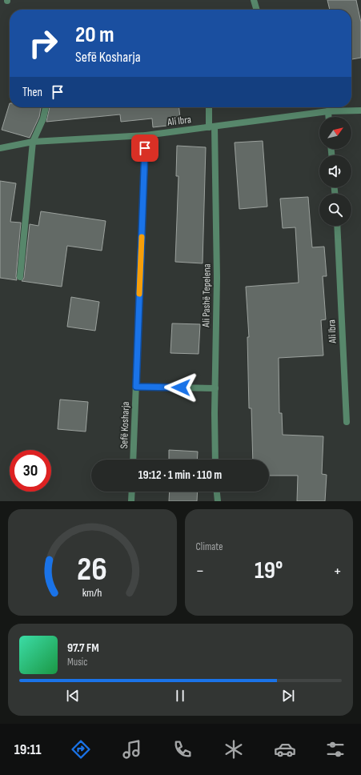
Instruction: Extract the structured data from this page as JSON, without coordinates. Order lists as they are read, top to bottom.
{
  "streets": {
    "street": ["Ali Ibra", "Ali Pashë Tepelena", "Sefë Kosharja"]
  },
  "crossings": [
    ["Ali Ibra", "Ali Pashë Tepelena"],
    ["Ali Ibra", "Sefë Kosharja"]
  ],
  "north": "top right",
  "page": {
    "turn": ["20 m", "Sefë Kosharja"],
    "then": "Then",
    "limit": "30",
    "trip": "19:12 · 1 min · 110 m",
    "tile": "Climate",
    "heat": ["−", "19°", "+"],
    "song": ["97.7 FM", "Music"],
    "tabs": "19:11",
    "gauge": ["26", "km/h"]
  }
}
